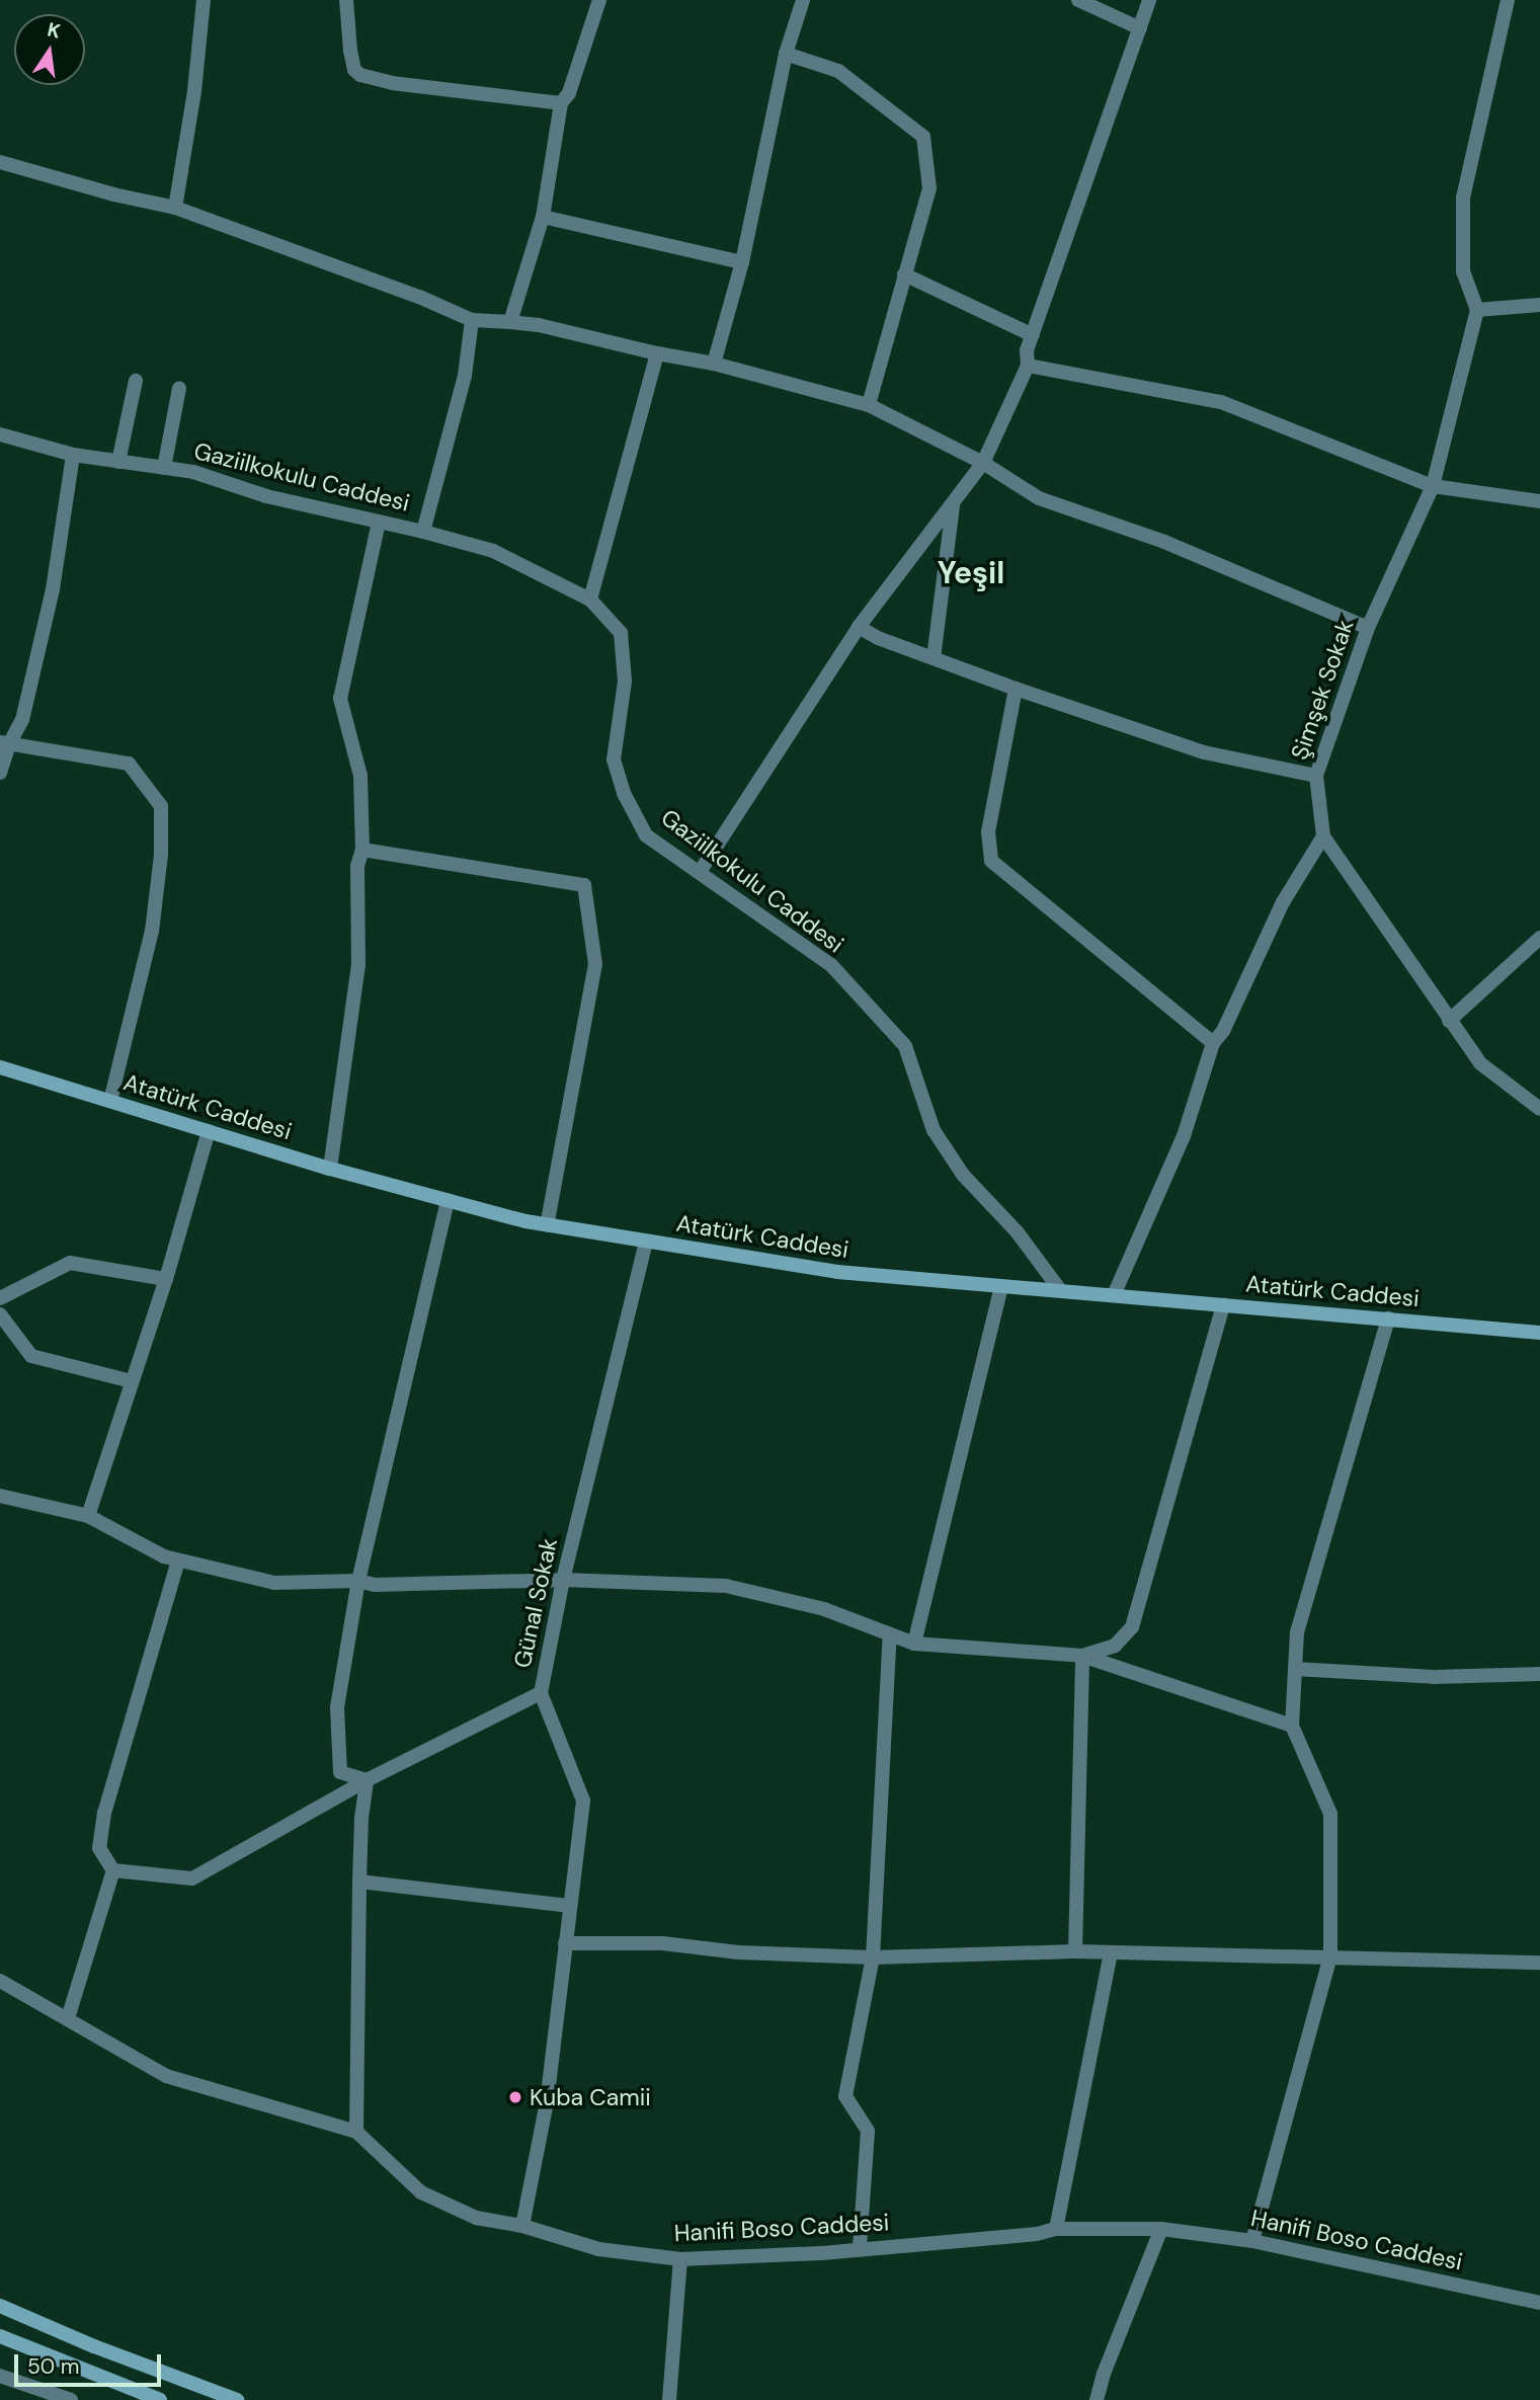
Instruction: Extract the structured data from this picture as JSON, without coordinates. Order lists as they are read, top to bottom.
{
  "streets": {
    "street": [
      "Gaziilkokulu Caddesi",
      "Şimşek Sokak",
      "Atatürk Caddesi",
      "Günal Sokak",
      "Hanifi Boso Caddesi"
    ]
  },
  "crossings": [
    ["Gaziilkokulu Caddesi", "Atatürk Caddesi"],
    ["Atatürk Caddesi", "Günal Sokak"],
    ["Günal Sokak", "Hanifi Boso Caddesi"]
  ],
  "districts": ["Yeşil"],
  "places": ["Kuba Camii"],
  "scale_bar": "50 m",
  "north": "top"
}
